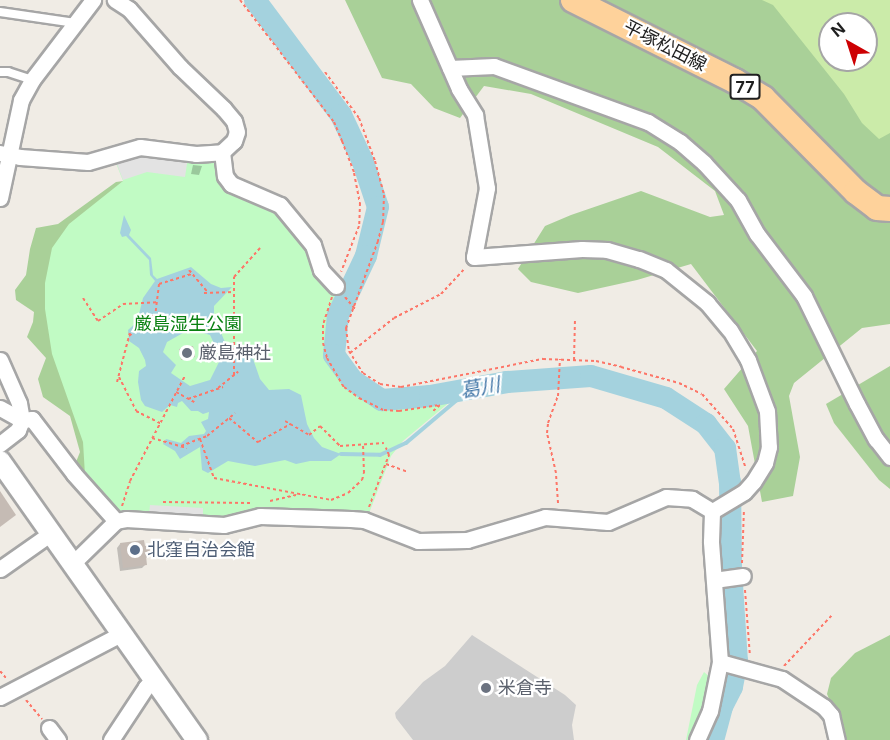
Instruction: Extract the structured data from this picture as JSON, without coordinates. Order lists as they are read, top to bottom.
{
  "streets": {
    "main road": ["平塚松田線", "77"]
  },
  "water": ["葛川"],
  "parks": ["厳島湿生公園"],
  "places": ["厳島神社", "北窪自治会館", "米倉寺"],
  "north": "top left"
}
